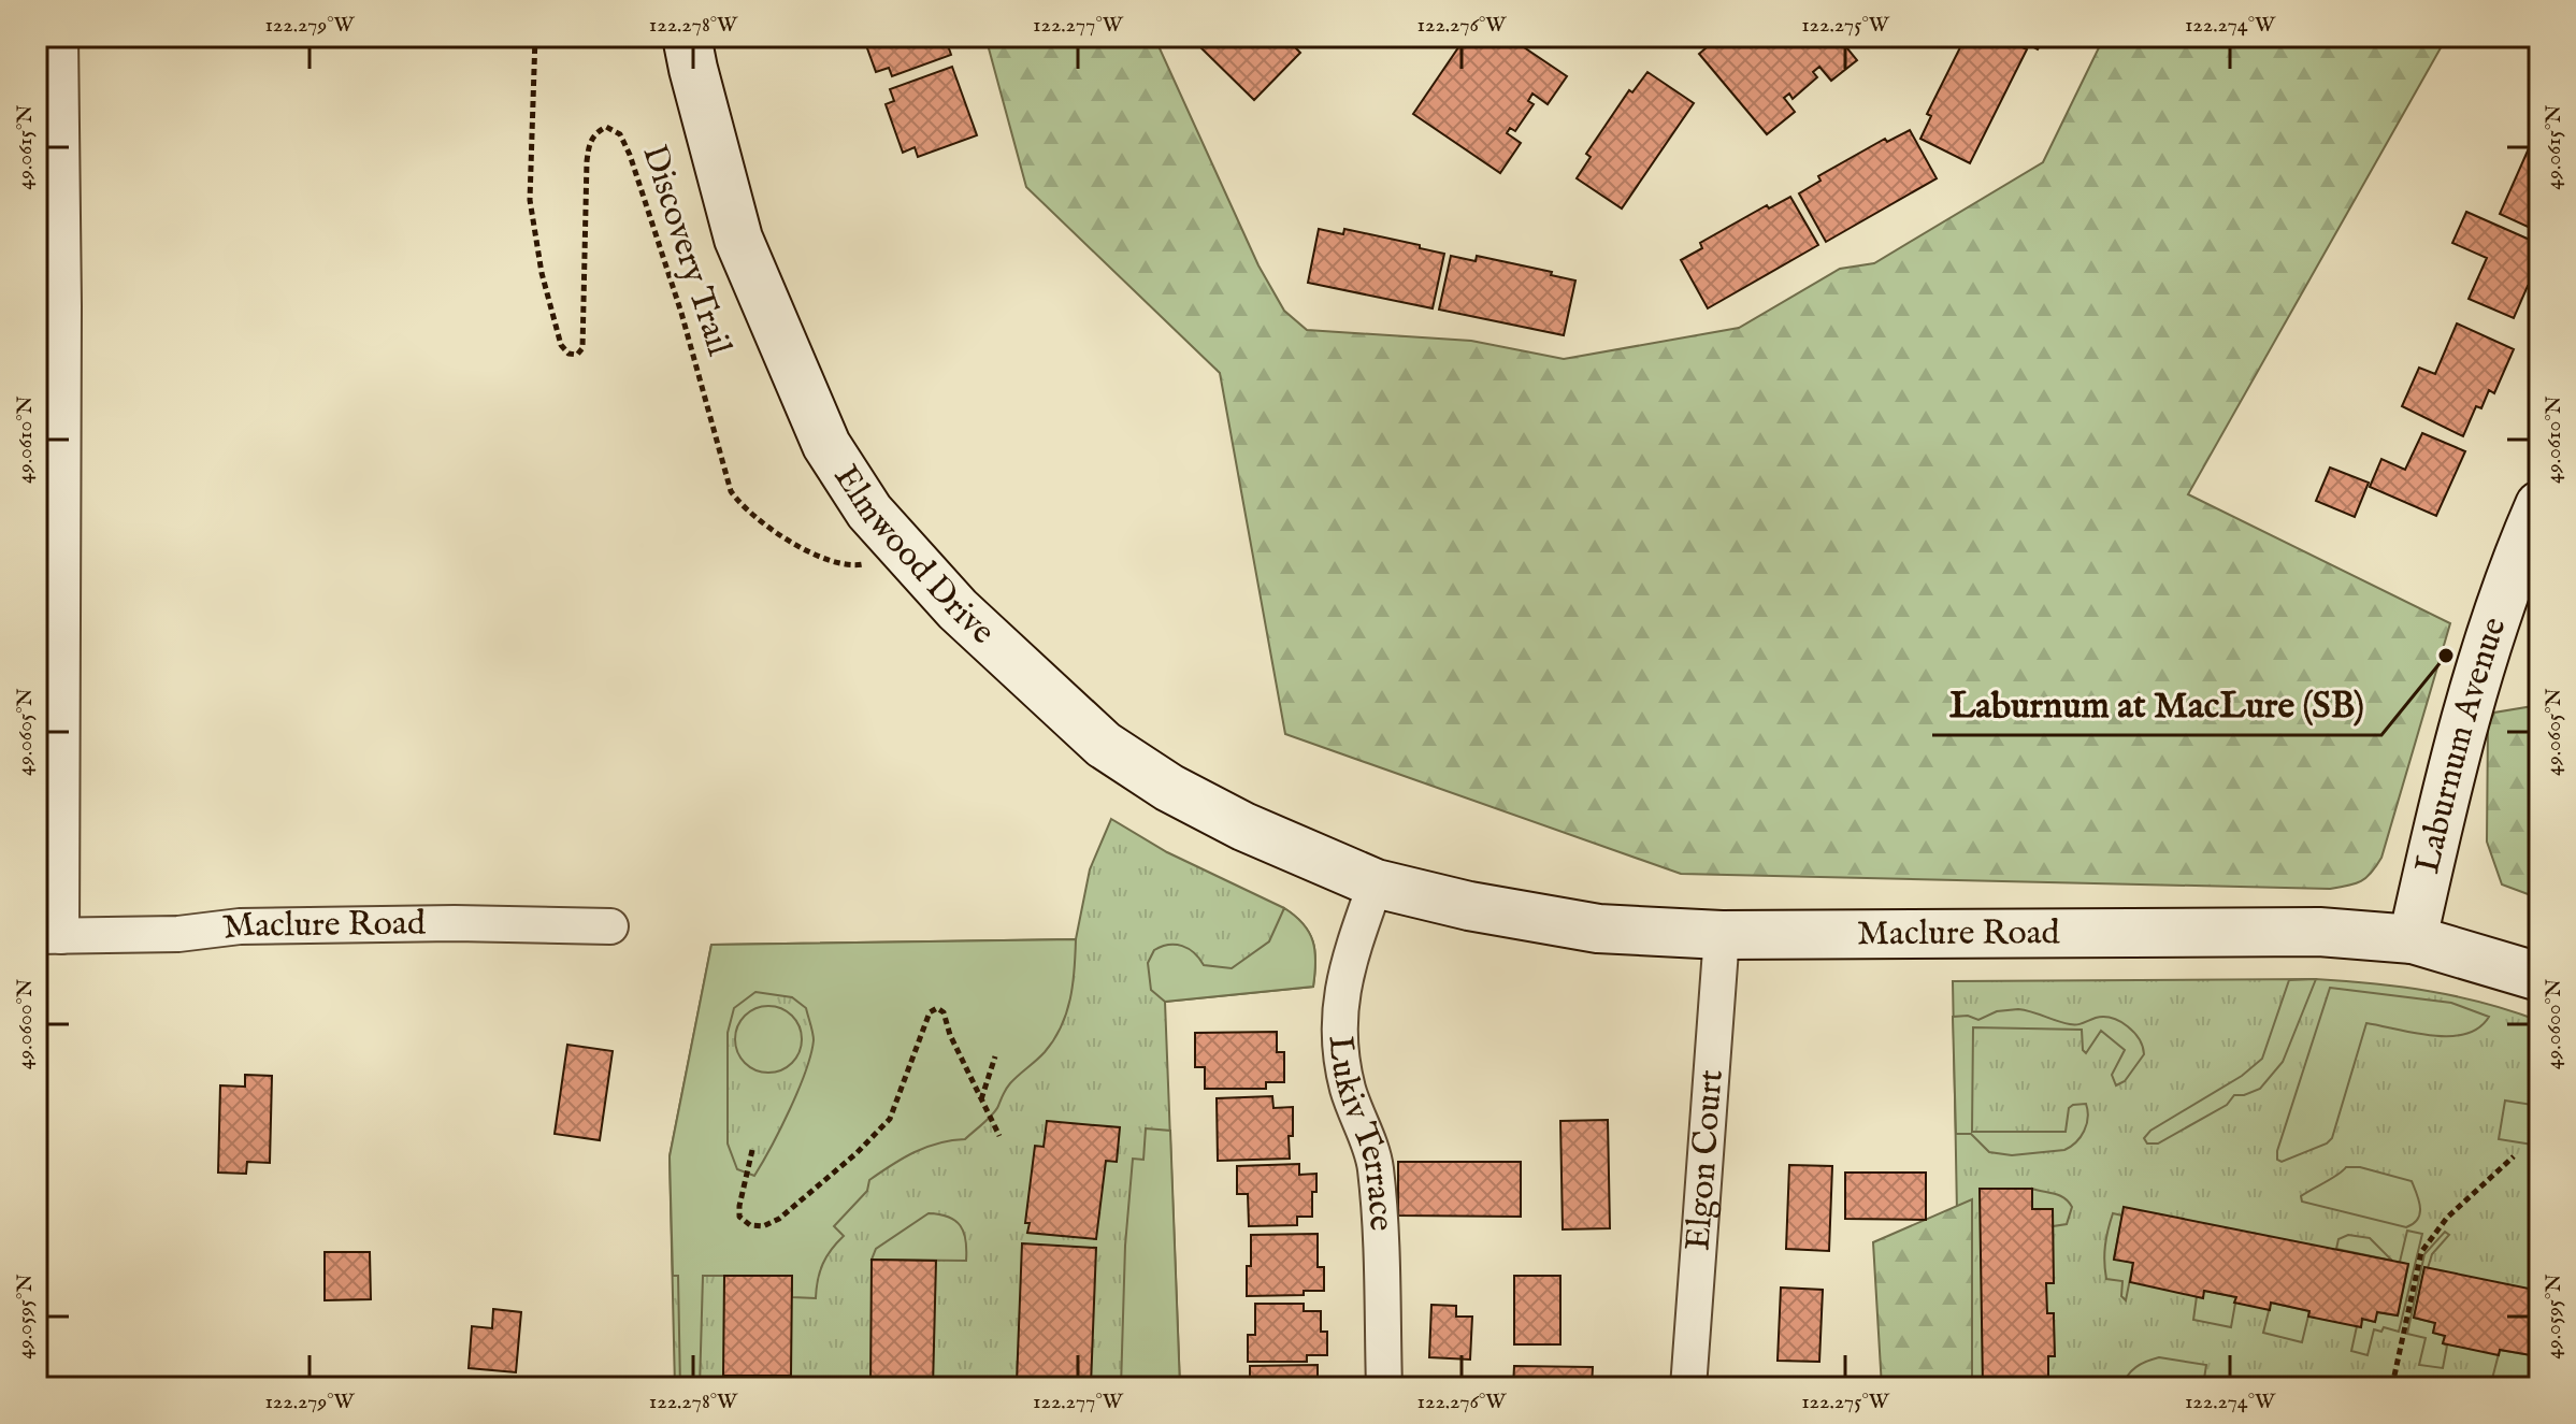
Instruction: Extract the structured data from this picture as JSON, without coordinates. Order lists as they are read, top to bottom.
{
  "streets": {
    "street": [
      "Elmwood Drive",
      "Laburnum Avenue",
      "Maclure Road",
      "Lukiv Terrace",
      "Elgon Court"
    ],
    "path": ["Discovery Trail"]
  },
  "crossings": [
    ["Elmwood Drive", "Maclure Road"],
    ["Elmwood Drive", "Lukiv Terrace"],
    ["Laburnum Avenue", "Maclure Road"],
    ["Maclure Road", "Lukiv Terrace"],
    ["Maclure Road", "Elgon Court"]
  ],
  "places": ["Laburnum at MacLure (SB)"],
  "coordinates": [
    "122.279°W",
    "122.278°W",
    "122.277°W",
    "122.276°W",
    "122.275°W",
    "122.274°W",
    "49.0615°N",
    "49.0610°N",
    "49.0605°N",
    "49.0600°N",
    "49.0595°N"
  ]
}
